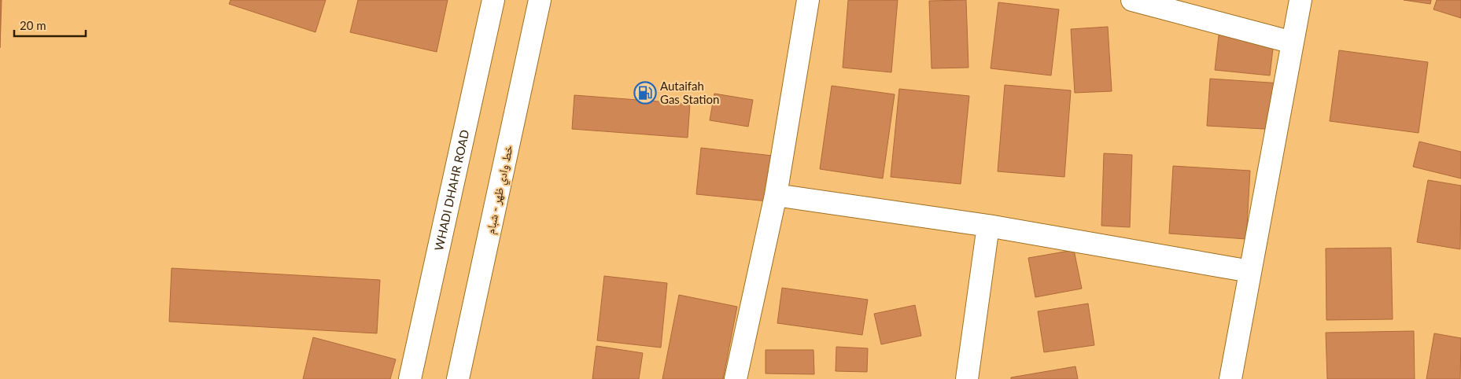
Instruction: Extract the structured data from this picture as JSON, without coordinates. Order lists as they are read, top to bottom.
{
  "streets": {
    "street": ["WHADI DHAHR ROAD", "خط وادي ظهر - شبام"]
  },
  "places": {
    "fuel station": ["Autaifah Gas Station"]
  },
  "scale_bar": "20 m"
}
